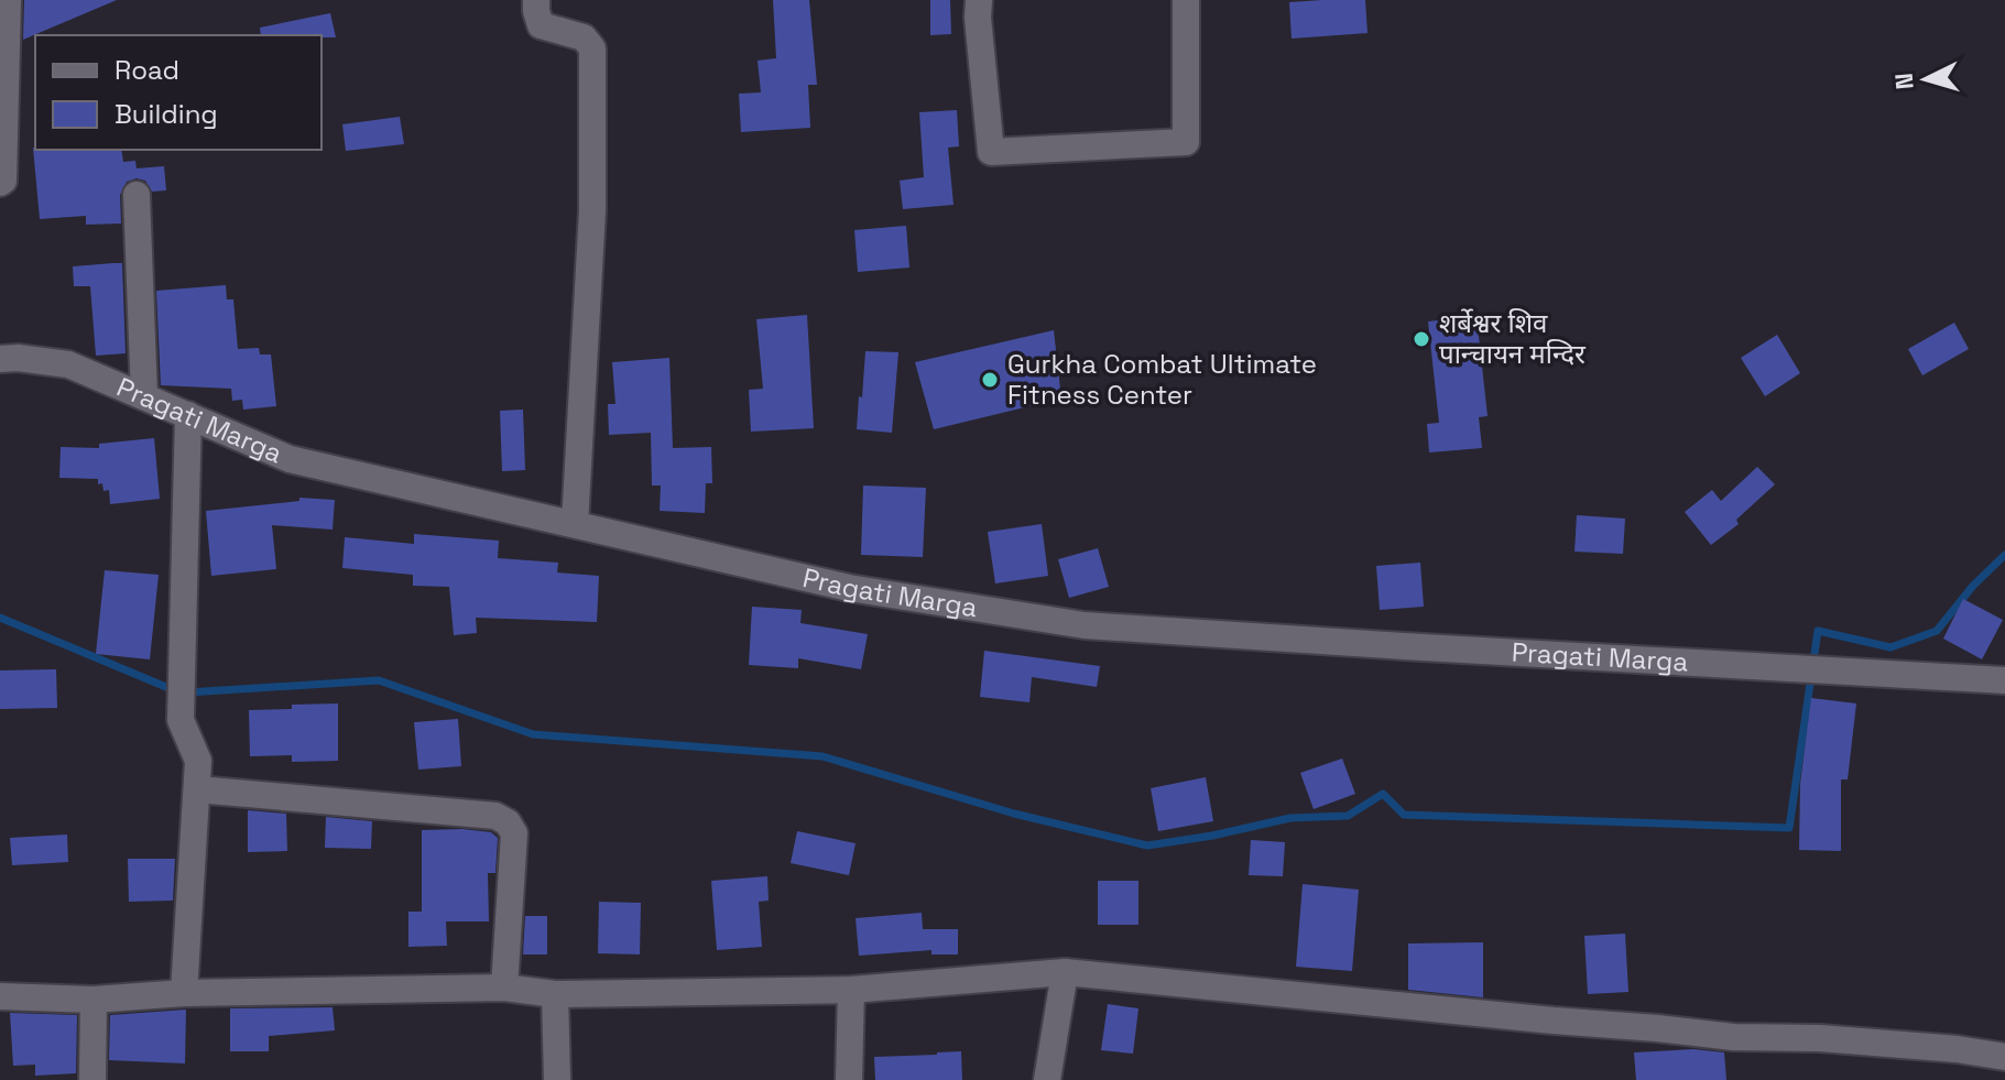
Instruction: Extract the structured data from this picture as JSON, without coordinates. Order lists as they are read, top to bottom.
{
  "streets": {
    "street": ["Pragati Marga"]
  },
  "places": ["शर्बेश्वर शिव पान्चायन मन्दिर", "Gurkha Combat Ultimate Fitness Center"],
  "legend": ["Road", "Building"],
  "north": "left"
}
